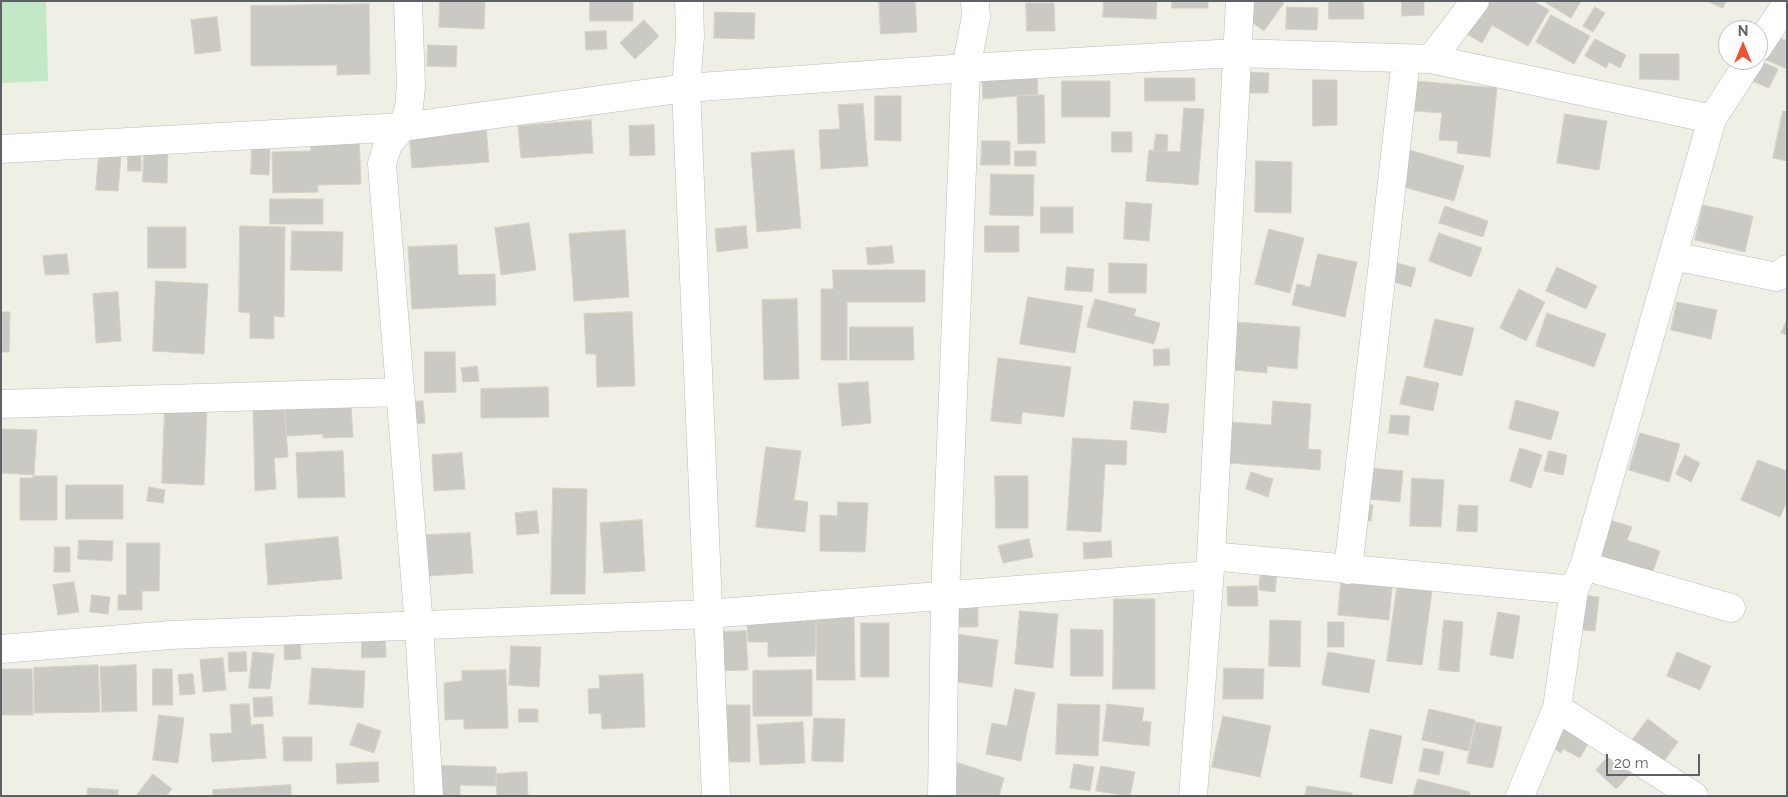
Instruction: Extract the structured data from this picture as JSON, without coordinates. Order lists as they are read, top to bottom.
{
  "scale_bar": "20 m",
  "north": "top"
}
